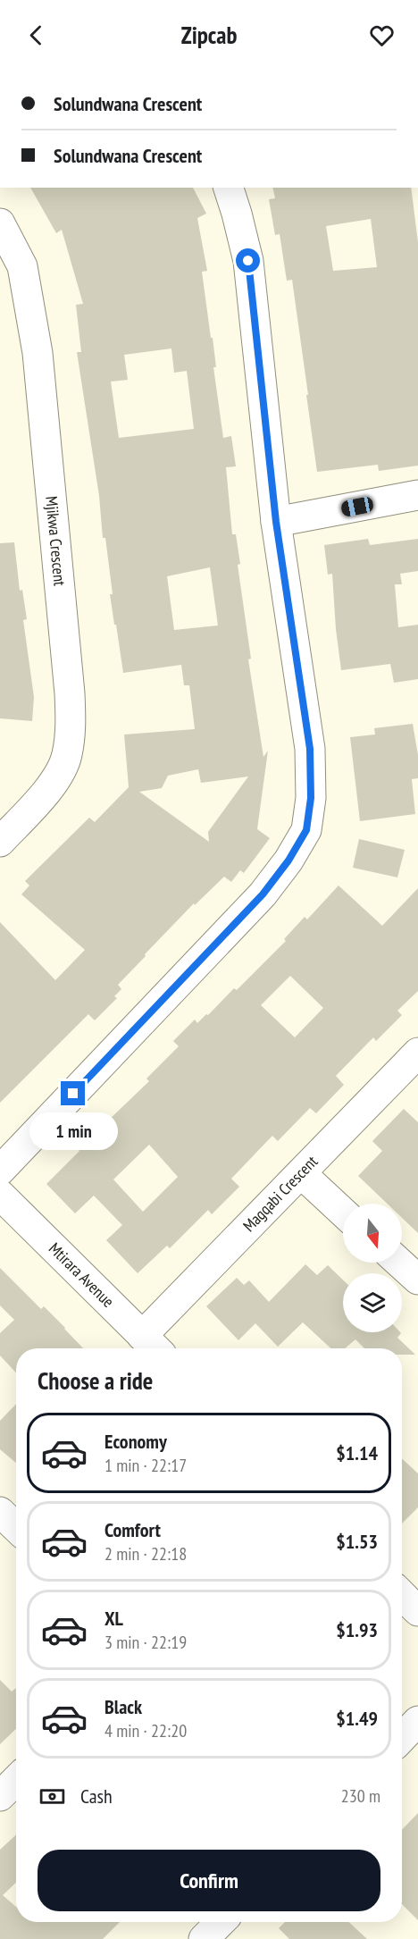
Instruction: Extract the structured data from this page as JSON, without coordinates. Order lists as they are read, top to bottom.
{
  "streets": {
    "street": ["Mjikwa Crescent", "Magqabi Crescent", "Mtirara Avenue"]
  },
  "crossings": [
    ["Magqabi Crescent", "Mtirara Avenue"]
  ],
  "north": "bottom",
  "page": {
    "header": "Zipcab",
    "banner": ["Solundwana Crescent", "Solundwana Crescent"],
    "bubble": "1 min",
    "heading": "Choose a ride",
    "list": [
      {
        "name": "Economy",
        "note": "1 min · 22:17",
        "value": "$1.14"
      },
      {
        "name": "Comfort",
        "note": "2 min · 22:18",
        "value": "$1.53"
      },
      {
        "name": "XL",
        "note": "3 min · 22:19",
        "value": "$1.93"
      },
      {
        "name": "Black",
        "note": "4 min · 22:20",
        "value": "$1.49"
      }
    ],
    "pay": ["Cash", "230 m"],
    "buttons": "Confirm"
  }
}
